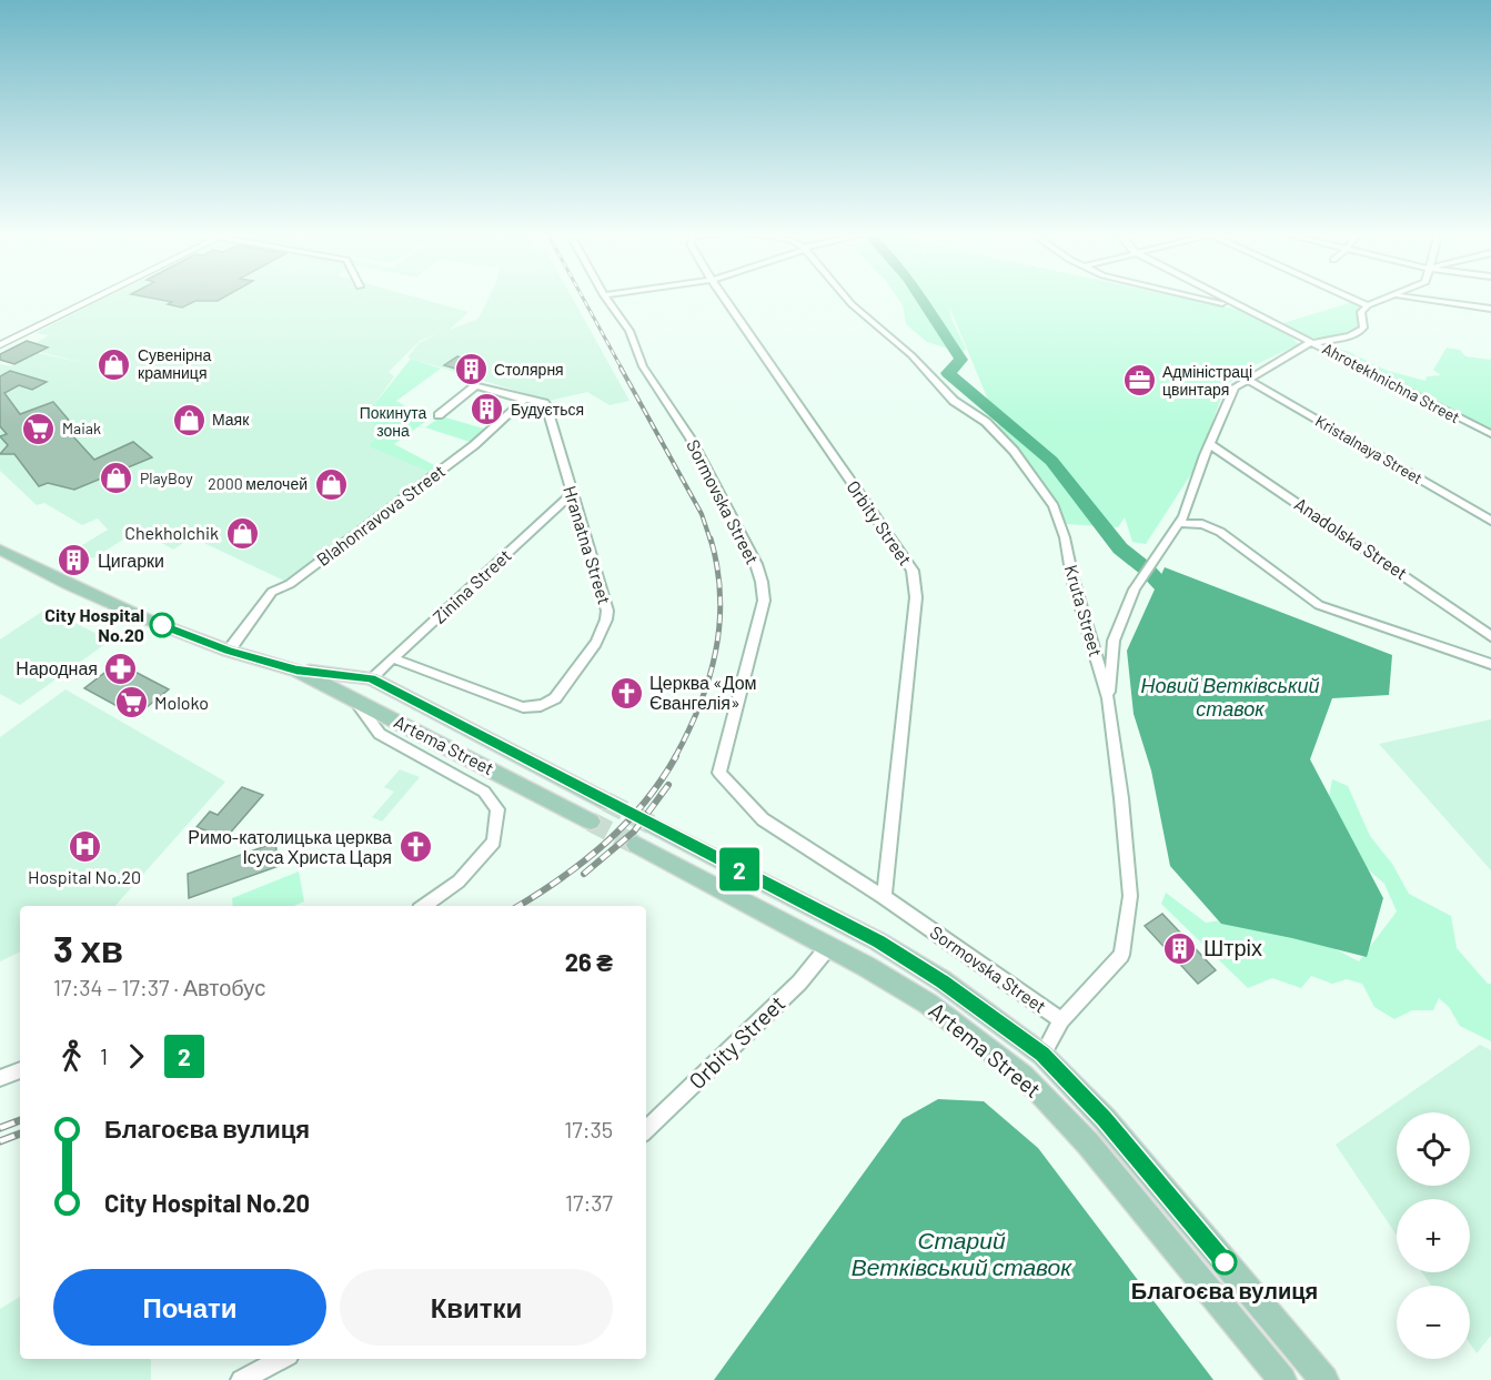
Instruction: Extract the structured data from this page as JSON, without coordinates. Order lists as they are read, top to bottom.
{
  "streets": {
    "main road": ["Artema Street"],
    "street": [
      "Ahrotekhnichna Street",
      "Kristalnaya Street",
      "Sormovska Street",
      "Blahonravova Street",
      "Orbity Street",
      "Anadolska Street",
      "Hranatna Street",
      "Zinina Street",
      "Kruta Street"
    ]
  },
  "crossings": [
    ["Sormovska Street", "Orbity Street"],
    ["Sormovska Street", "Kruta Street"],
    ["Blahonravova Street", "Hranatna Street"],
    ["Blahonravova Street", "Artema Street"],
    ["Orbity Street", "Artema Street"],
    ["Hranatna Street", "Zinina Street"],
    ["Zinina Street", "Artema Street"],
    ["Kruta Street", "Artema Street"]
  ],
  "water": ["Новий Ветківський ставок", "Старий Ветківський ставок"],
  "parks": ["Покинута зона"],
  "places": {
    "shop": [
      "Сувенірна крамниця",
      "Маяк",
      "PlayBoy",
      "2000 мелочей",
      "Chekholchik"
    ],
    "building": [
      "Столярня",
      "Будується",
      "Цигарки",
      "Штріх"
    ],
    "office": ["Адміністраці цвинтаря"],
    "supermarket": ["Maiak", "Moloko"],
    "other": ["City Hospital No.20", "Благоєва вулиця"],
    "pharmacy": ["Народная"],
    "church": ["Церква «Дом Євангелія»", "Римо-католицька церква Ісуса Христа Царя"],
    "hospital": ["Hospital No.20"]
  },
  "lines": ["bus line 2"],
  "page": {
    "on_map": "2",
    "heading": ["3 хв", "17:34 – 17:37 · Автобус", "26 ₴"],
    "legs": ["1", "2"],
    "list": [
      {
        "name": "Благоєва вулиця",
        "value": "17:35"
      },
      {
        "name": "City Hospital No.20",
        "value": "17:37"
      }
    ],
    "map_buttons": ["+", "−"],
    "buttons": ["Почати", "Квитки"]
  }
}
